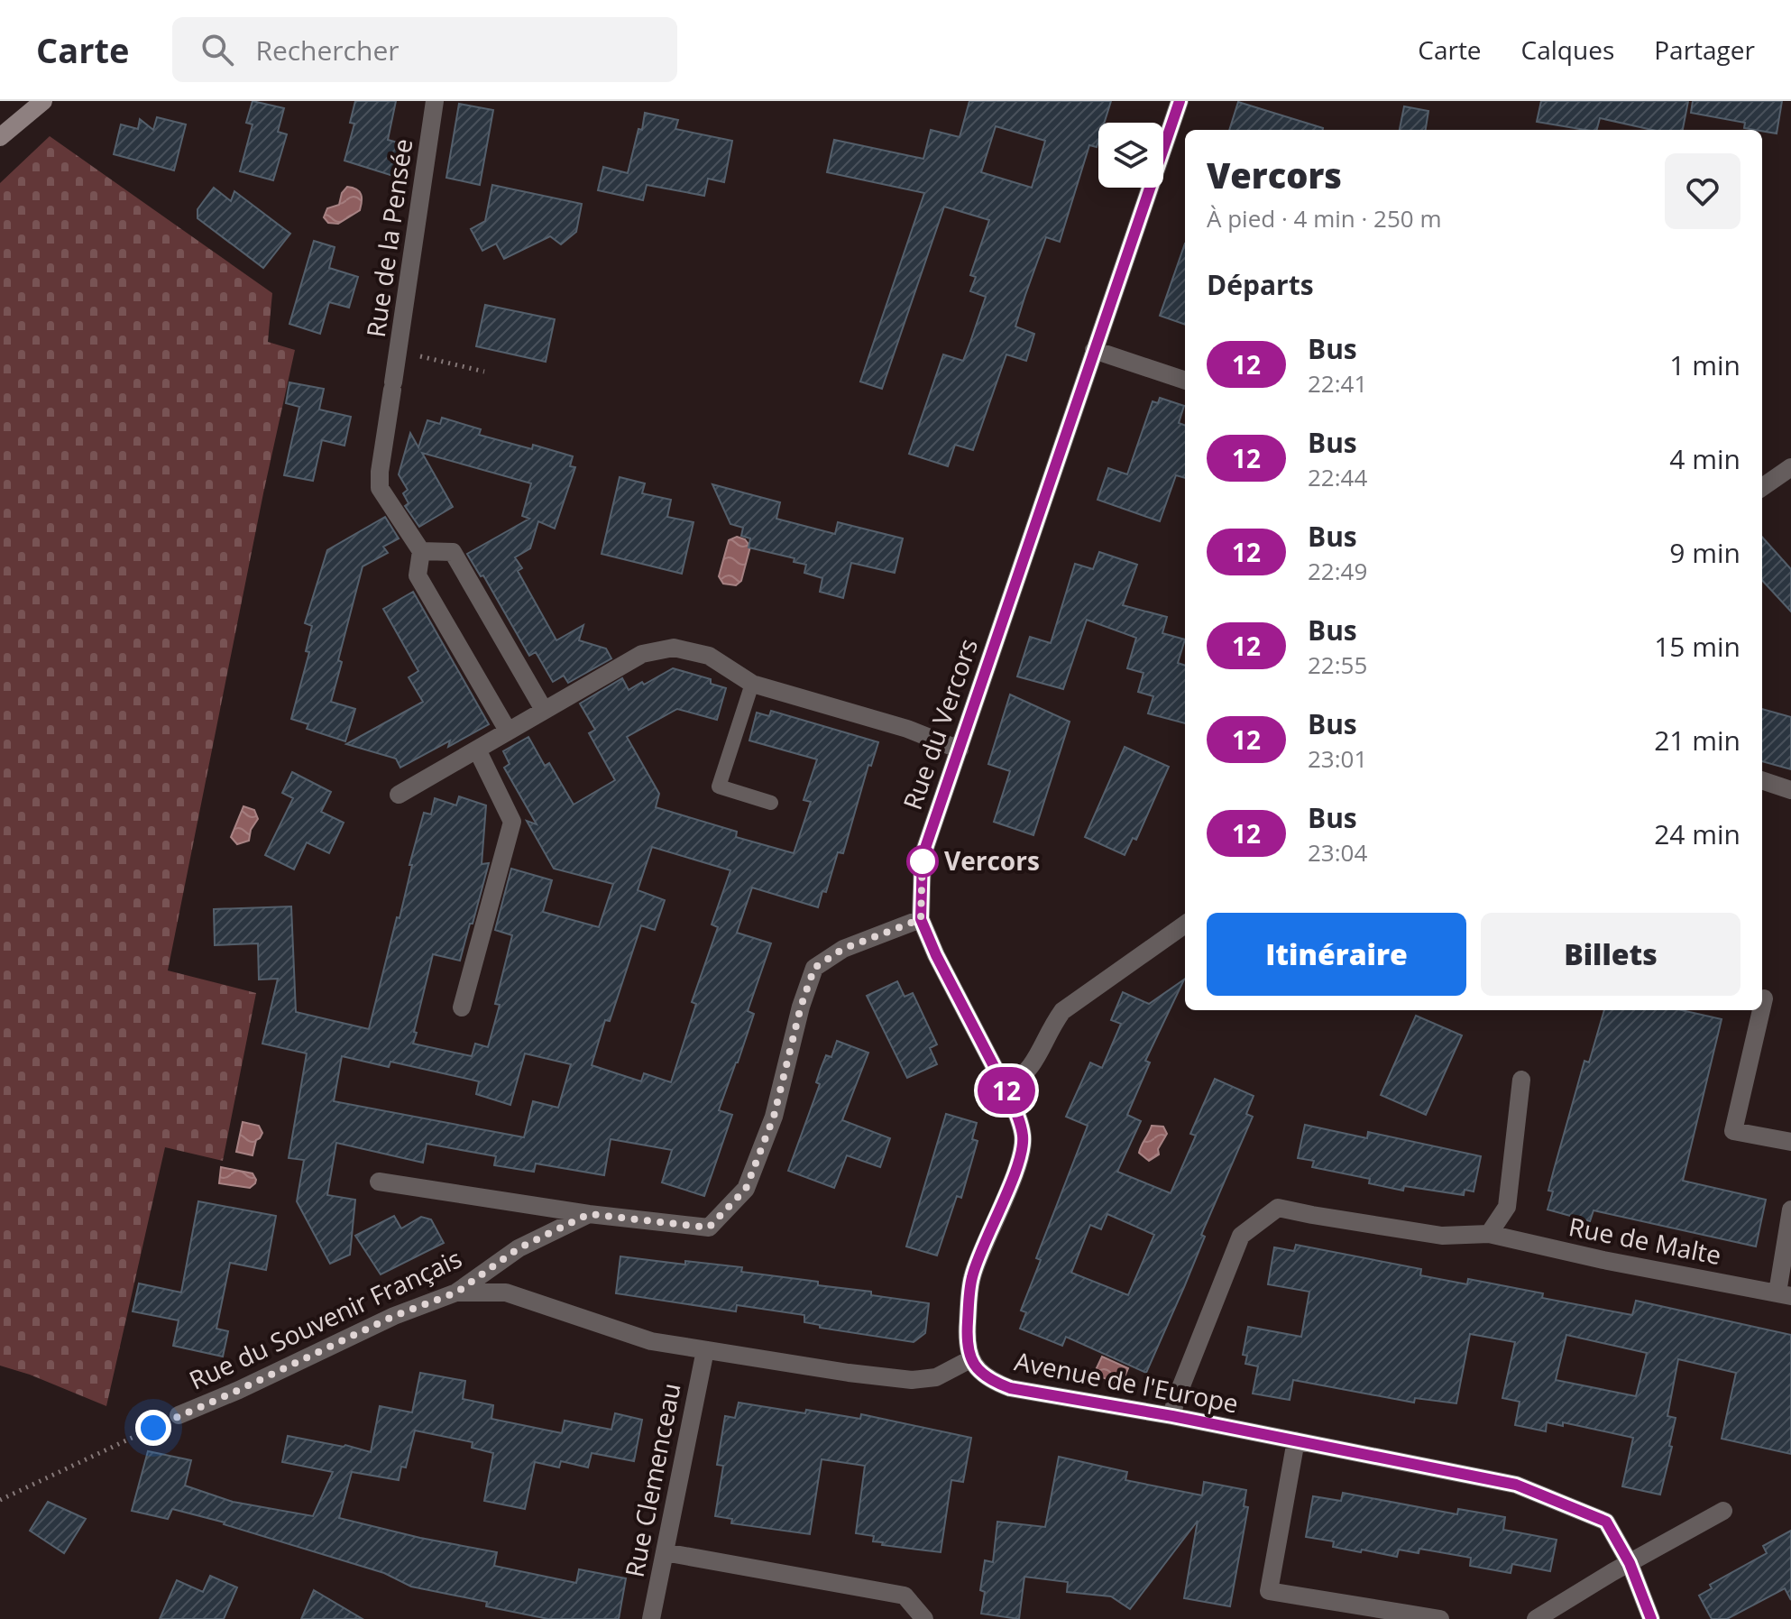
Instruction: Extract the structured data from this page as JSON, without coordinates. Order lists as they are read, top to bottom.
{
  "streets": {
    "street": [
      "Rue de la Pensée",
      "Rue du Vercors",
      "Rue de Malte",
      "Rue du Souvenir Français",
      "Avenue de l'Europe",
      "Rue Clemenceau"
    ]
  },
  "crossings": [
    ["Rue du Vercors", "Avenue de l'Europe"],
    ["Rue de Malte", "Avenue de l'Europe"]
  ],
  "places": ["Vercors"],
  "lines": ["bus line 12"],
  "page": {
    "header": "Carte",
    "search": "Rechercher",
    "nav": ["Carte", "Calques", "Partager"],
    "on_map": "12",
    "heading": [
      ["Vercors", "À pied · 4 min · 250 m"],
      "Départs"
    ],
    "list": [
      {
        "mark": "12",
        "name": "Bus",
        "note": "22:41",
        "value": "1 min"
      },
      {
        "mark": "12",
        "name": "Bus",
        "note": "22:44",
        "value": "4 min"
      },
      {
        "mark": "12",
        "name": "Bus",
        "note": "22:49",
        "value": "9 min"
      },
      {
        "mark": "12",
        "name": "Bus",
        "note": "22:55",
        "value": "15 min"
      },
      {
        "mark": "12",
        "name": "Bus",
        "note": "23:01",
        "value": "21 min"
      },
      {
        "mark": "12",
        "name": "Bus",
        "note": "23:04",
        "value": "24 min"
      }
    ],
    "buttons": ["Itinéraire", "Billets"]
  }
}
